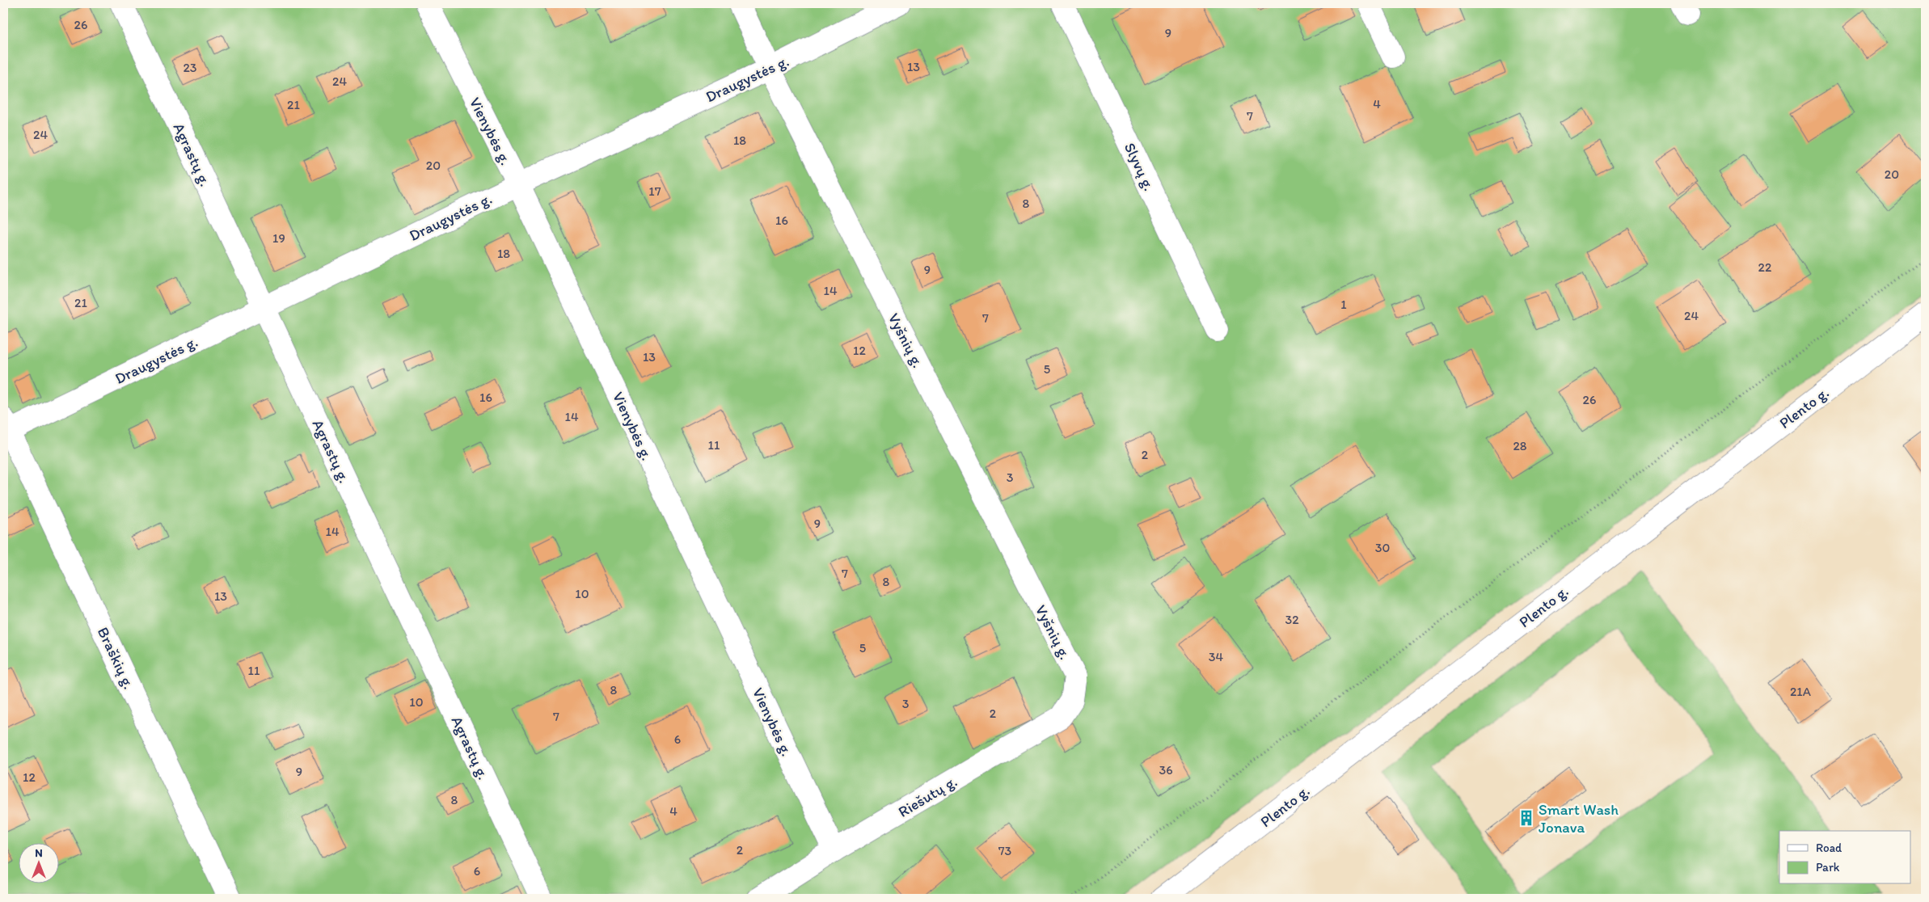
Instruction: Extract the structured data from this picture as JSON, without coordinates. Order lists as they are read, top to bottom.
{
  "streets": {
    "main road": [
      "Draugystės g.",
      "Vienybės g.",
      "Agrastų g.",
      "Slyvų g.",
      "Vyšnių g.",
      "Plento g.",
      "Braškių g.",
      "Riešutų g."
    ]
  },
  "crossings": [
    ["Draugystės g.", "Vienybės g."],
    ["Draugystės g.", "Agrastų g."],
    ["Draugystės g.", "Vyšnių g."],
    ["Draugystės g.", "Braškių g."],
    ["Vienybės g.", "Riešutų g."],
    ["Vyšnių g.", "Riešutų g."]
  ],
  "places": {
    "building": ["Smart Wash Jonava"]
  },
  "house_numbers": [
    "26",
    "9",
    "13",
    "23",
    "24",
    "4",
    "21",
    "7",
    "24",
    "18",
    "20",
    "20",
    "17",
    "8",
    "16",
    "19",
    "18",
    "22",
    "9",
    "14",
    "21",
    "1",
    "24",
    "7",
    "12",
    "13",
    "5",
    "16",
    "26",
    "14",
    "11",
    "28",
    "2",
    "3",
    "9",
    "14",
    "30",
    "7",
    "8",
    "10",
    "13",
    "32",
    "5",
    "34",
    "11",
    "8",
    "21A",
    "10",
    "3",
    "2",
    "7",
    "6",
    "36",
    "9",
    "12",
    "8",
    "4",
    "2",
    "73",
    "6"
  ],
  "legend": ["Road", "Park"],
  "north": "top"
}
